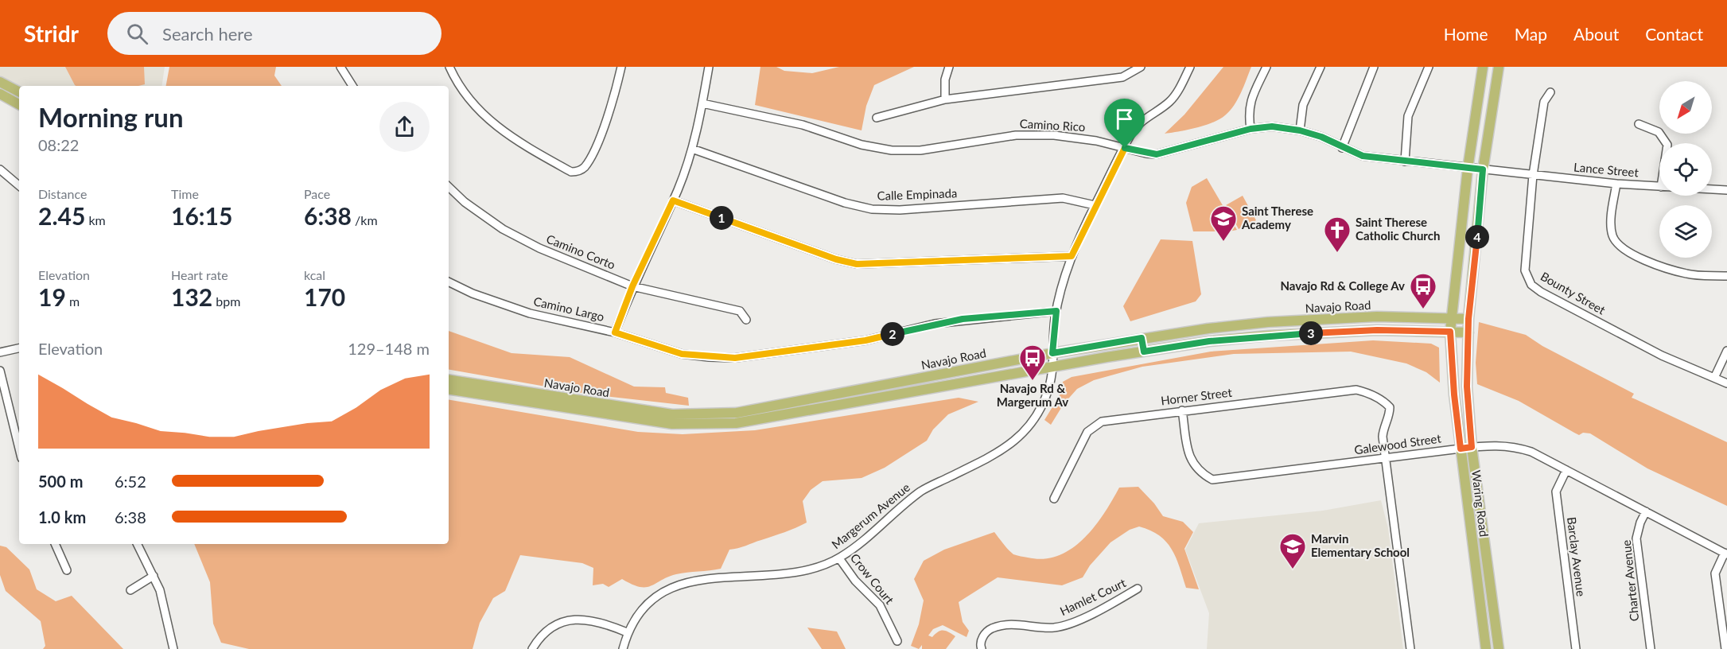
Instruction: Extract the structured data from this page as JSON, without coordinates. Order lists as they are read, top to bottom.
{
  "streets": {
    "main road": ["Navajo Road", "Waring Road"],
    "street": [
      "Camino Rico",
      "Lance Street",
      "Calle Empinada",
      "Camino Corto",
      "Bounty Street",
      "Camino Largo",
      "Horner Street",
      "Galewood Street",
      "Margerum Avenue",
      "Barclay Avenue",
      "Crow Court",
      "Charter Avenue",
      "Hamlet Court"
    ]
  },
  "crossings": [
    ["Camino Rico", "Lance Street"],
    ["Camino Rico", "Waring Road"],
    ["Lance Street", "Bounty Street"],
    ["Lance Street", "Waring Road"],
    ["Navajo Road", "Waring Road"],
    ["Navajo Road", "Margerum Avenue"],
    ["Horner Street", "Galewood Street"],
    ["Galewood Street", "Waring Road"],
    ["Galewood Street", "Barclay Avenue"],
    ["Galewood Street", "Charter Avenue"],
    ["Margerum Avenue", "Crow Court"]
  ],
  "places": {
    "school or university": ["Saint Therese Academy", "Marvin Elementary School"],
    "church": ["Saint Therese Catholic Church"],
    "bus stop": ["Navajo Rd & College Av", "Navajo Rd & Margerum Av"]
  },
  "north": "bottom left",
  "page": {
    "header": "Stridr",
    "search": "Search here",
    "nav": [
      "Home",
      "Map",
      "About",
      "Contact"
    ],
    "heading": ["Morning run", "08:22"],
    "stats": [
      ["Distance", "2.45 km"],
      ["Time", "16:15"],
      ["Pace", "6:38 /km"],
      ["Elevation", "19 m"],
      ["Heart rate", "132 bpm"],
      ["kcal", "170"]
    ],
    "pins": [
      "1",
      "4",
      "3",
      "2"
    ],
    "chart": ["Elevation", "129–148 m"],
    "list": [
      {
        "name": "500 m",
        "note": "6:52"
      },
      {
        "name": "1.0 km",
        "note": "6:38"
      }
    ]
  }
}
